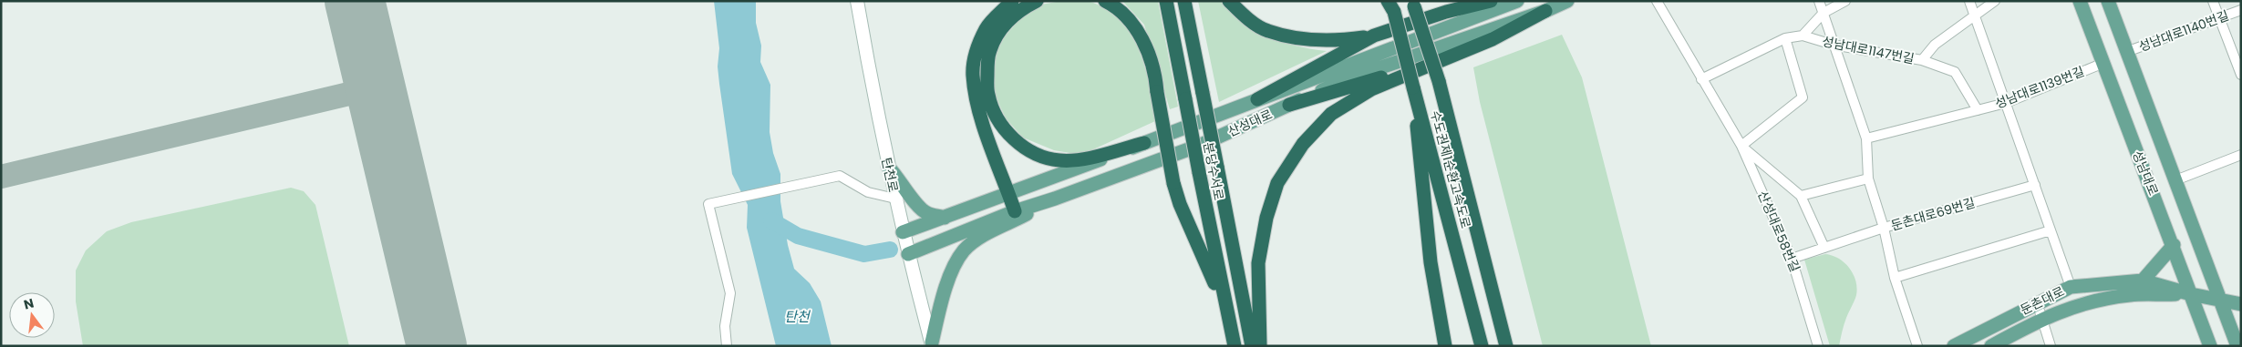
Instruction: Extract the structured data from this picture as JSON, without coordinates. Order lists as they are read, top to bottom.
{
  "streets": {
    "highway": ["수도권제1순환고속도로", "분당수서로"],
    "main road": [
      "산성대로",
      "성남대로",
      "탄천로",
      "둔촌대로"
    ],
    "street": [
      "성남대로1140번길",
      "성남대로1147번길",
      "성남대로1139번길",
      "둔촌대로69번길",
      "산성대로58번길"
    ]
  },
  "crossings": [
    ["성남대로1140번길", "성남대로"],
    ["성남대로1147번길", "둔촌대로69번길"],
    ["성남대로1139번길", "성남대로"],
    ["성남대로1139번길", "둔촌대로69번길"],
    ["산성대로", "탄천로"],
    ["성남대로", "둔촌대로"]
  ],
  "water": ["탄천"],
  "north": "top"
}
